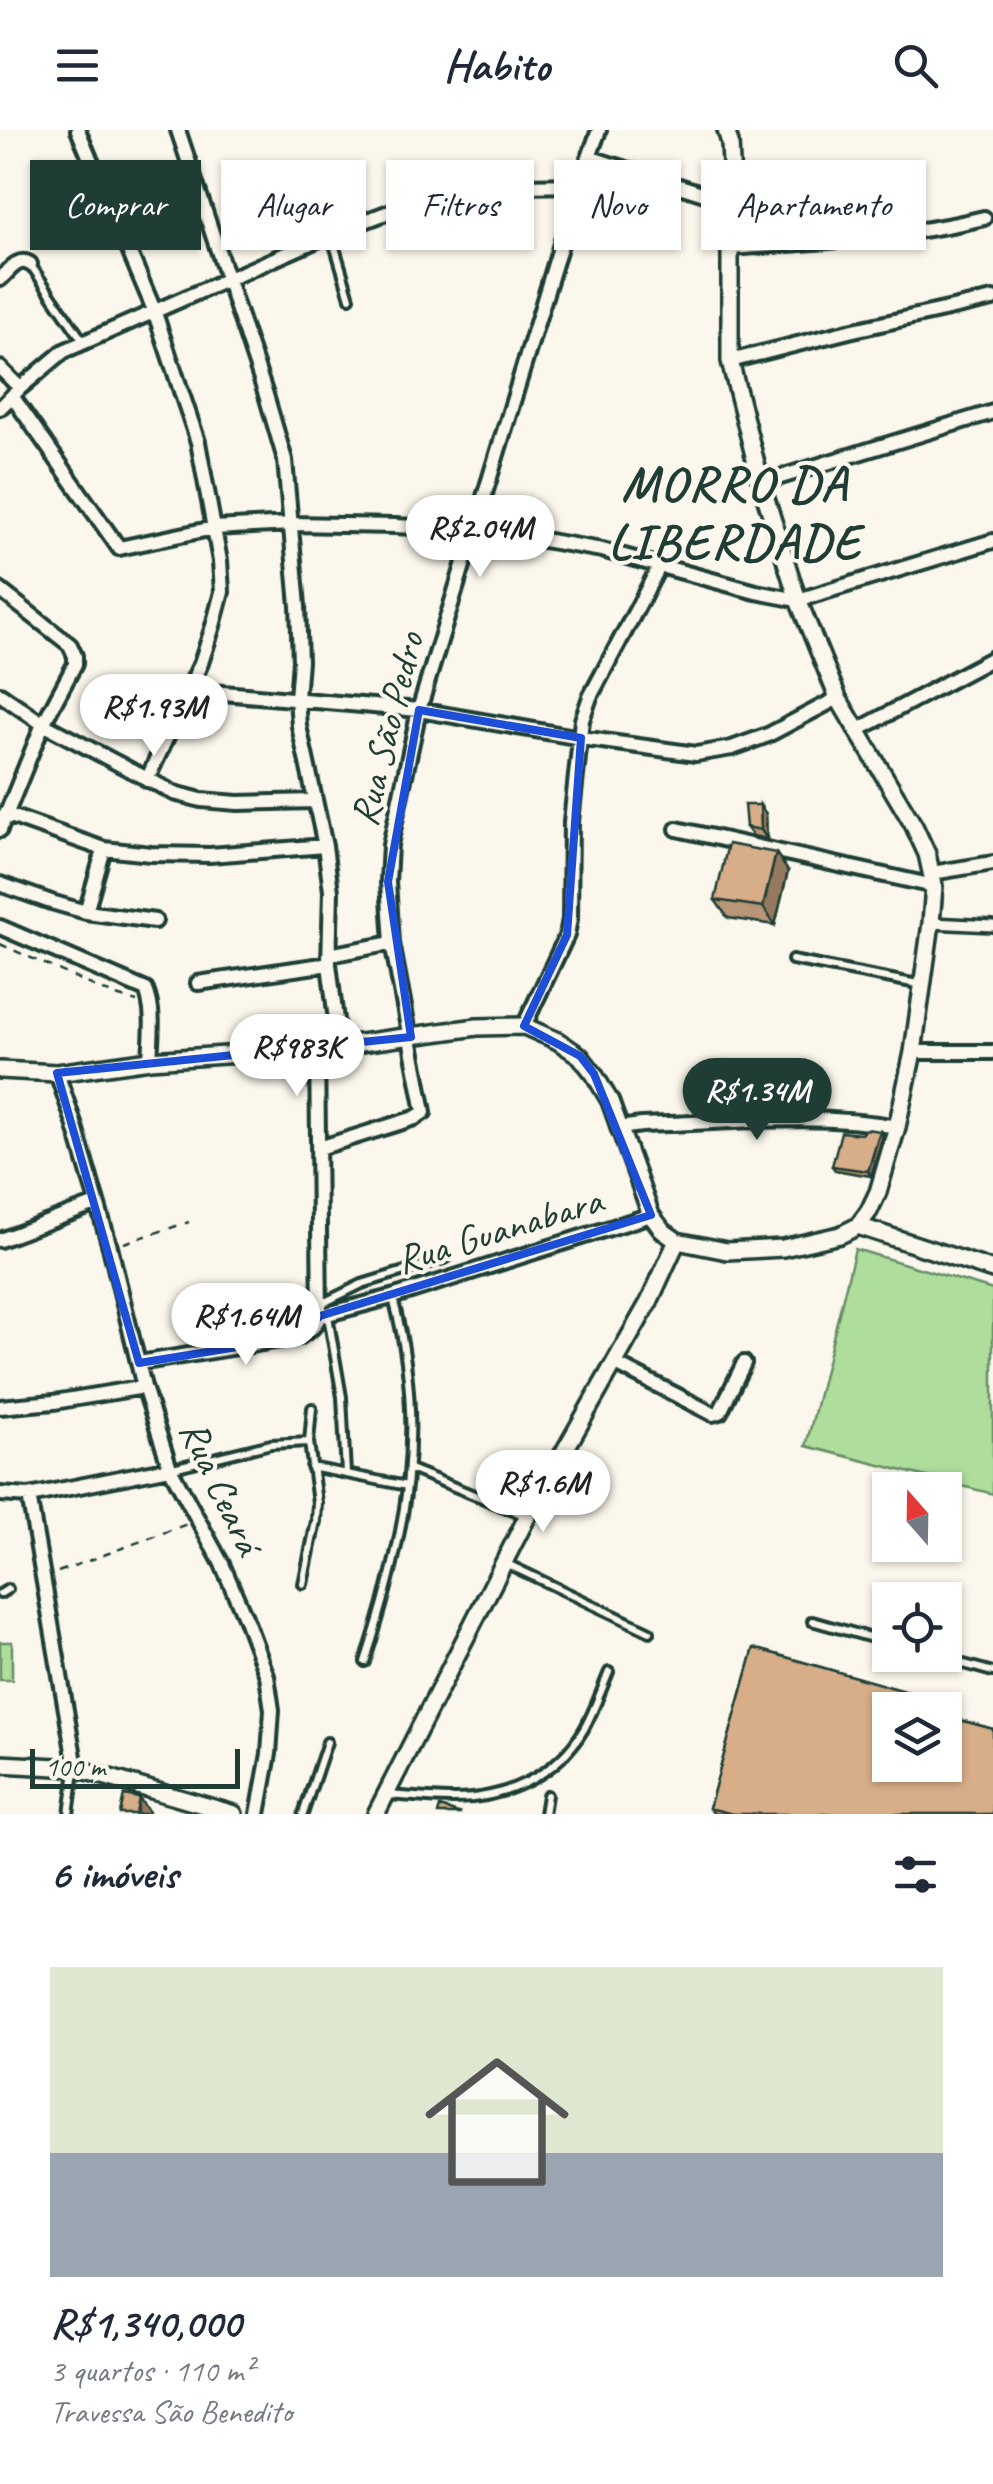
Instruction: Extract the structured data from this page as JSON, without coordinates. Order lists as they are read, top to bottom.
{
  "streets": {
    "street": ["Rua São Pedro", "Rua Guanabara", "Rua Ceará"]
  },
  "crossings": [
    ["Rua Guanabara", "Rua Ceará"]
  ],
  "districts": ["MORRO DA LIBERDADE"],
  "scale_bar": "100 m",
  "north": "top",
  "page": {
    "header": "Habito",
    "chip": [
      "Comprar",
      "Alugar",
      "Filtros",
      "Novo",
      "Apartamento"
    ],
    "price": [
      "R$2.04M",
      "R$1.93M",
      "R$983K",
      "R$1.34M",
      "R$1.64M",
      "R$1.6M"
    ],
    "scale": "100 m",
    "heading": "6 imóveis",
    "list": [
      {
        "name": "R$1,340,000",
        "note": "3 quartos · 110 m² · Travessa São Benedito"
      }
    ]
  }
}
